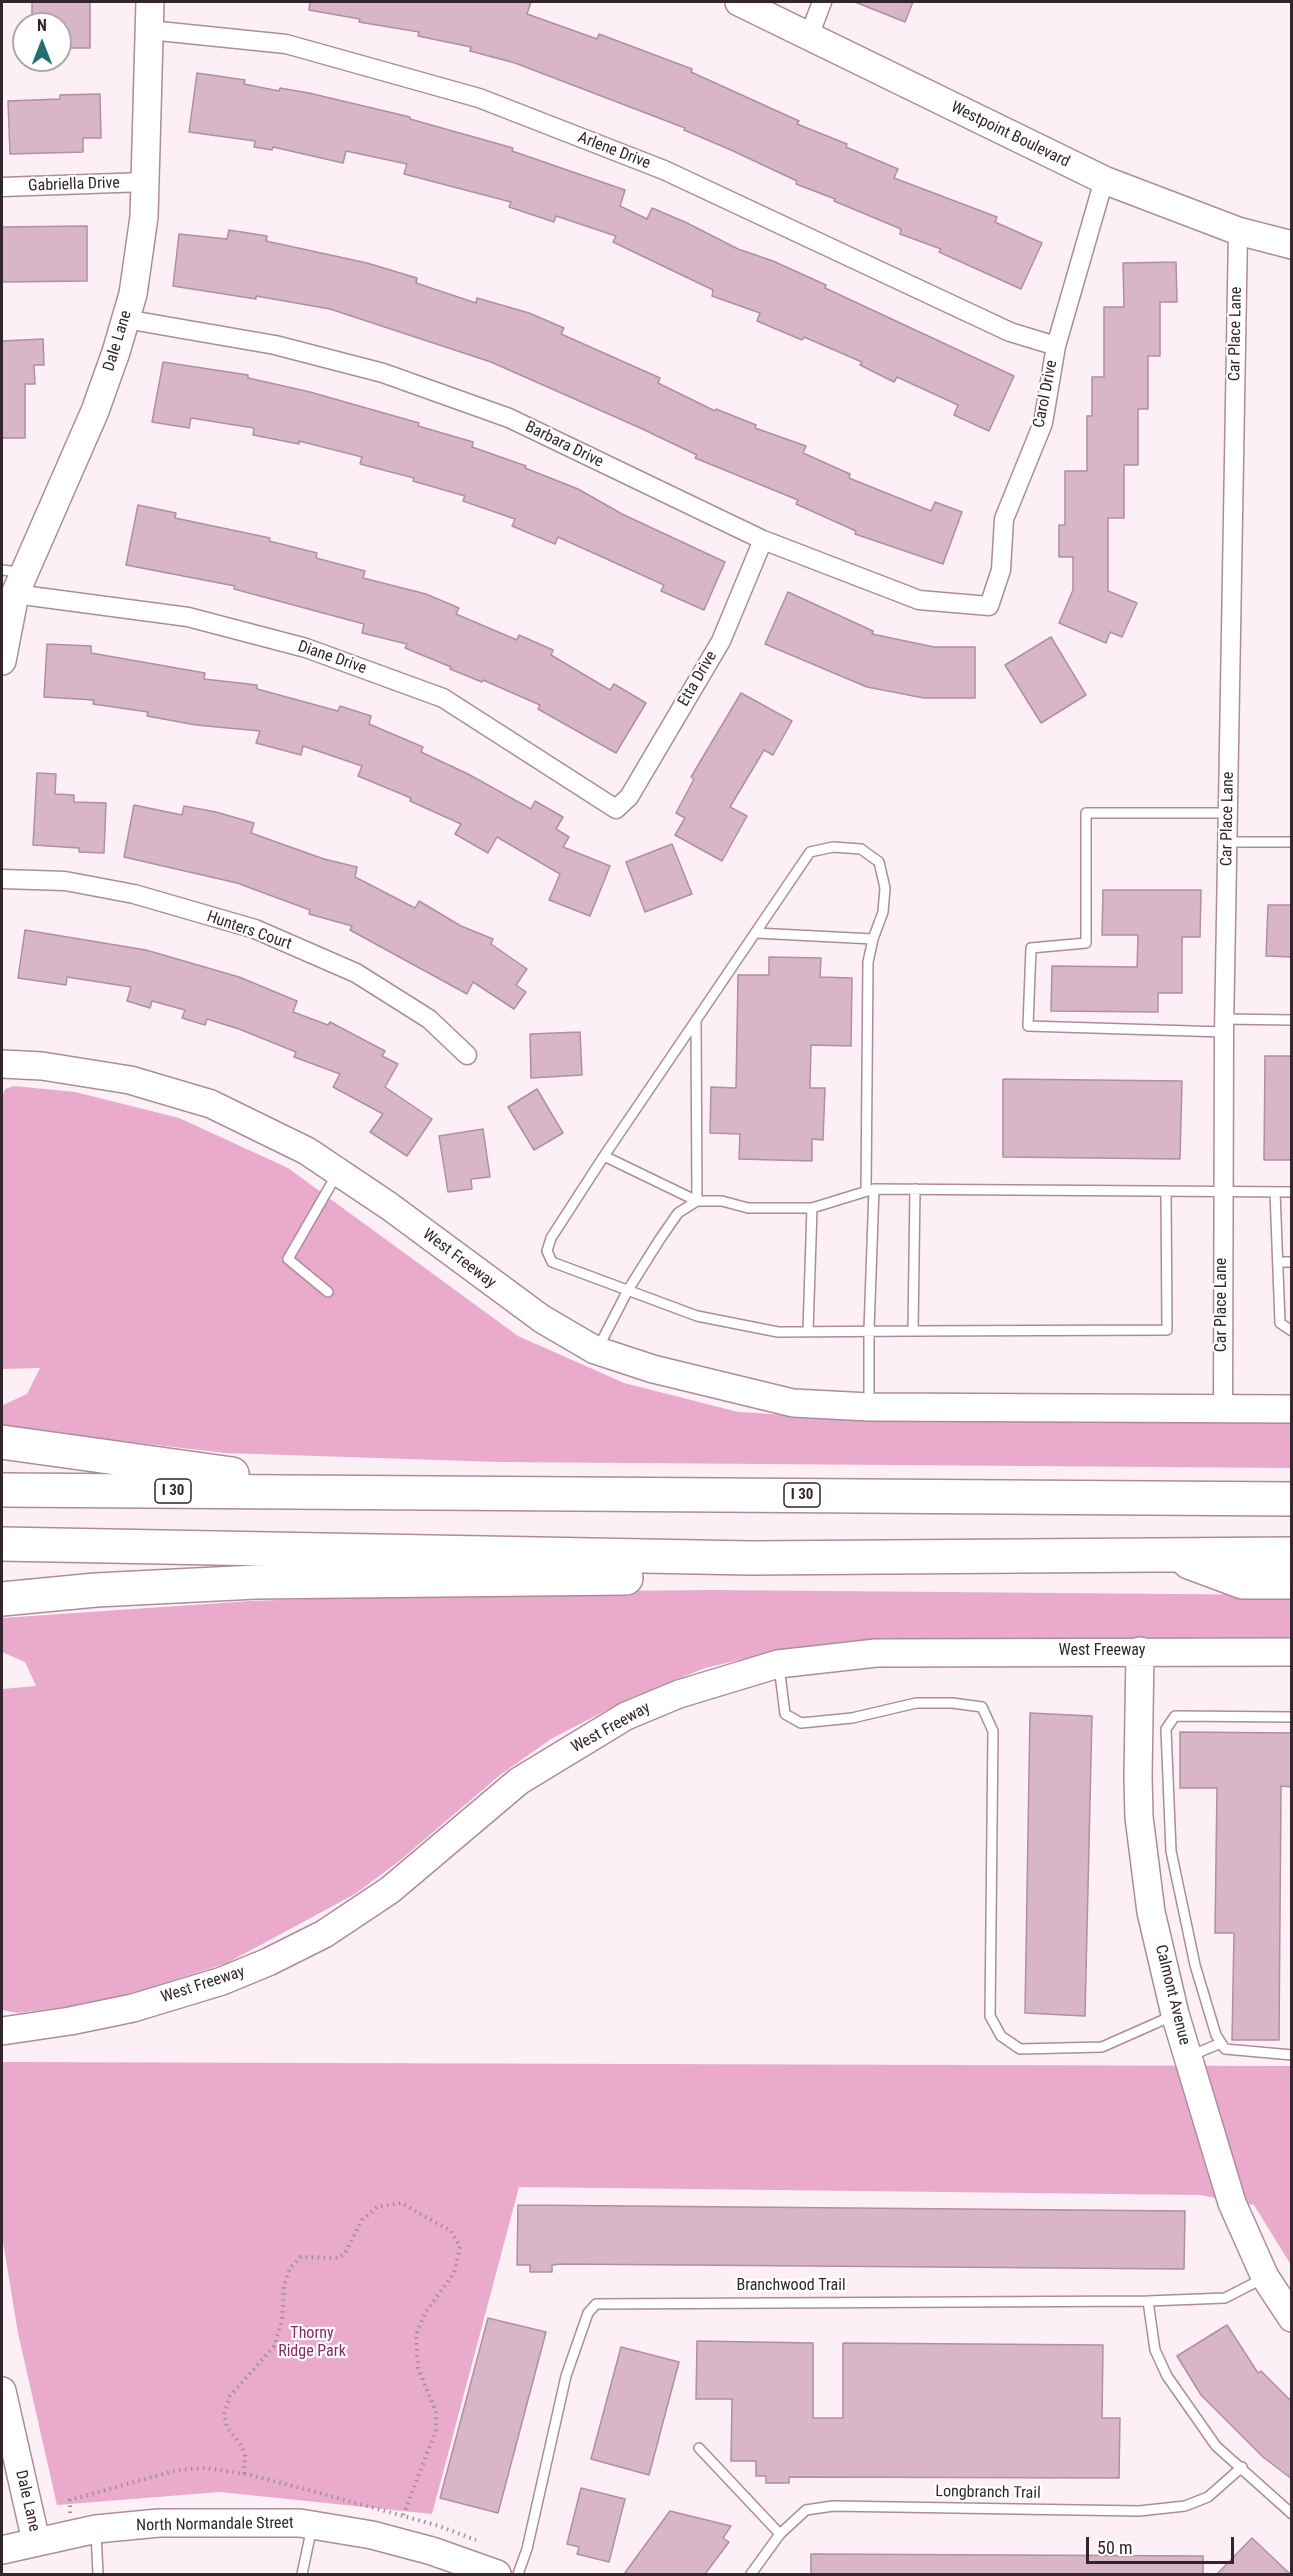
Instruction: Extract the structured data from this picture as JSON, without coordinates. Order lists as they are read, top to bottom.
{
  "streets": {
    "highway": ["I 30"],
    "main road": [
      "Westpoint Boulevard",
      "Dale Lane",
      "West Freeway",
      "Calmont Avenue",
      "North Normandale Street"
    ],
    "street": [
      "Arlene Drive",
      "Gabriella Drive",
      "Car Place Lane",
      "Carol Drive",
      "Barbara Drive",
      "Diane Drive",
      "Etta Drive",
      "Hunters Court"
    ],
    "lane": ["Branchwood Trail", "Longbranch Trail"]
  },
  "crossings": [
    ["Westpoint Boulevard", "Car Place Lane"],
    ["Westpoint Boulevard", "Carol Drive"],
    ["Arlene Drive", "Dale Lane"],
    ["Arlene Drive", "Carol Drive"],
    ["Gabriella Drive", "Dale Lane"],
    ["Car Place Lane", "West Freeway"],
    ["Dale Lane", "Barbara Drive"],
    ["Dale Lane", "Diane Drive"],
    ["Dale Lane", "North Normandale Street"],
    ["Carol Drive", "Barbara Drive"],
    ["Barbara Drive", "Etta Drive"],
    ["Diane Drive", "Etta Drive"],
    ["West Freeway", "Calmont Avenue"],
    ["Calmont Avenue", "Branchwood Trail"]
  ],
  "parks": ["Thorny Ridge Park"],
  "scale_bar": "50 m",
  "north": "top"
}
